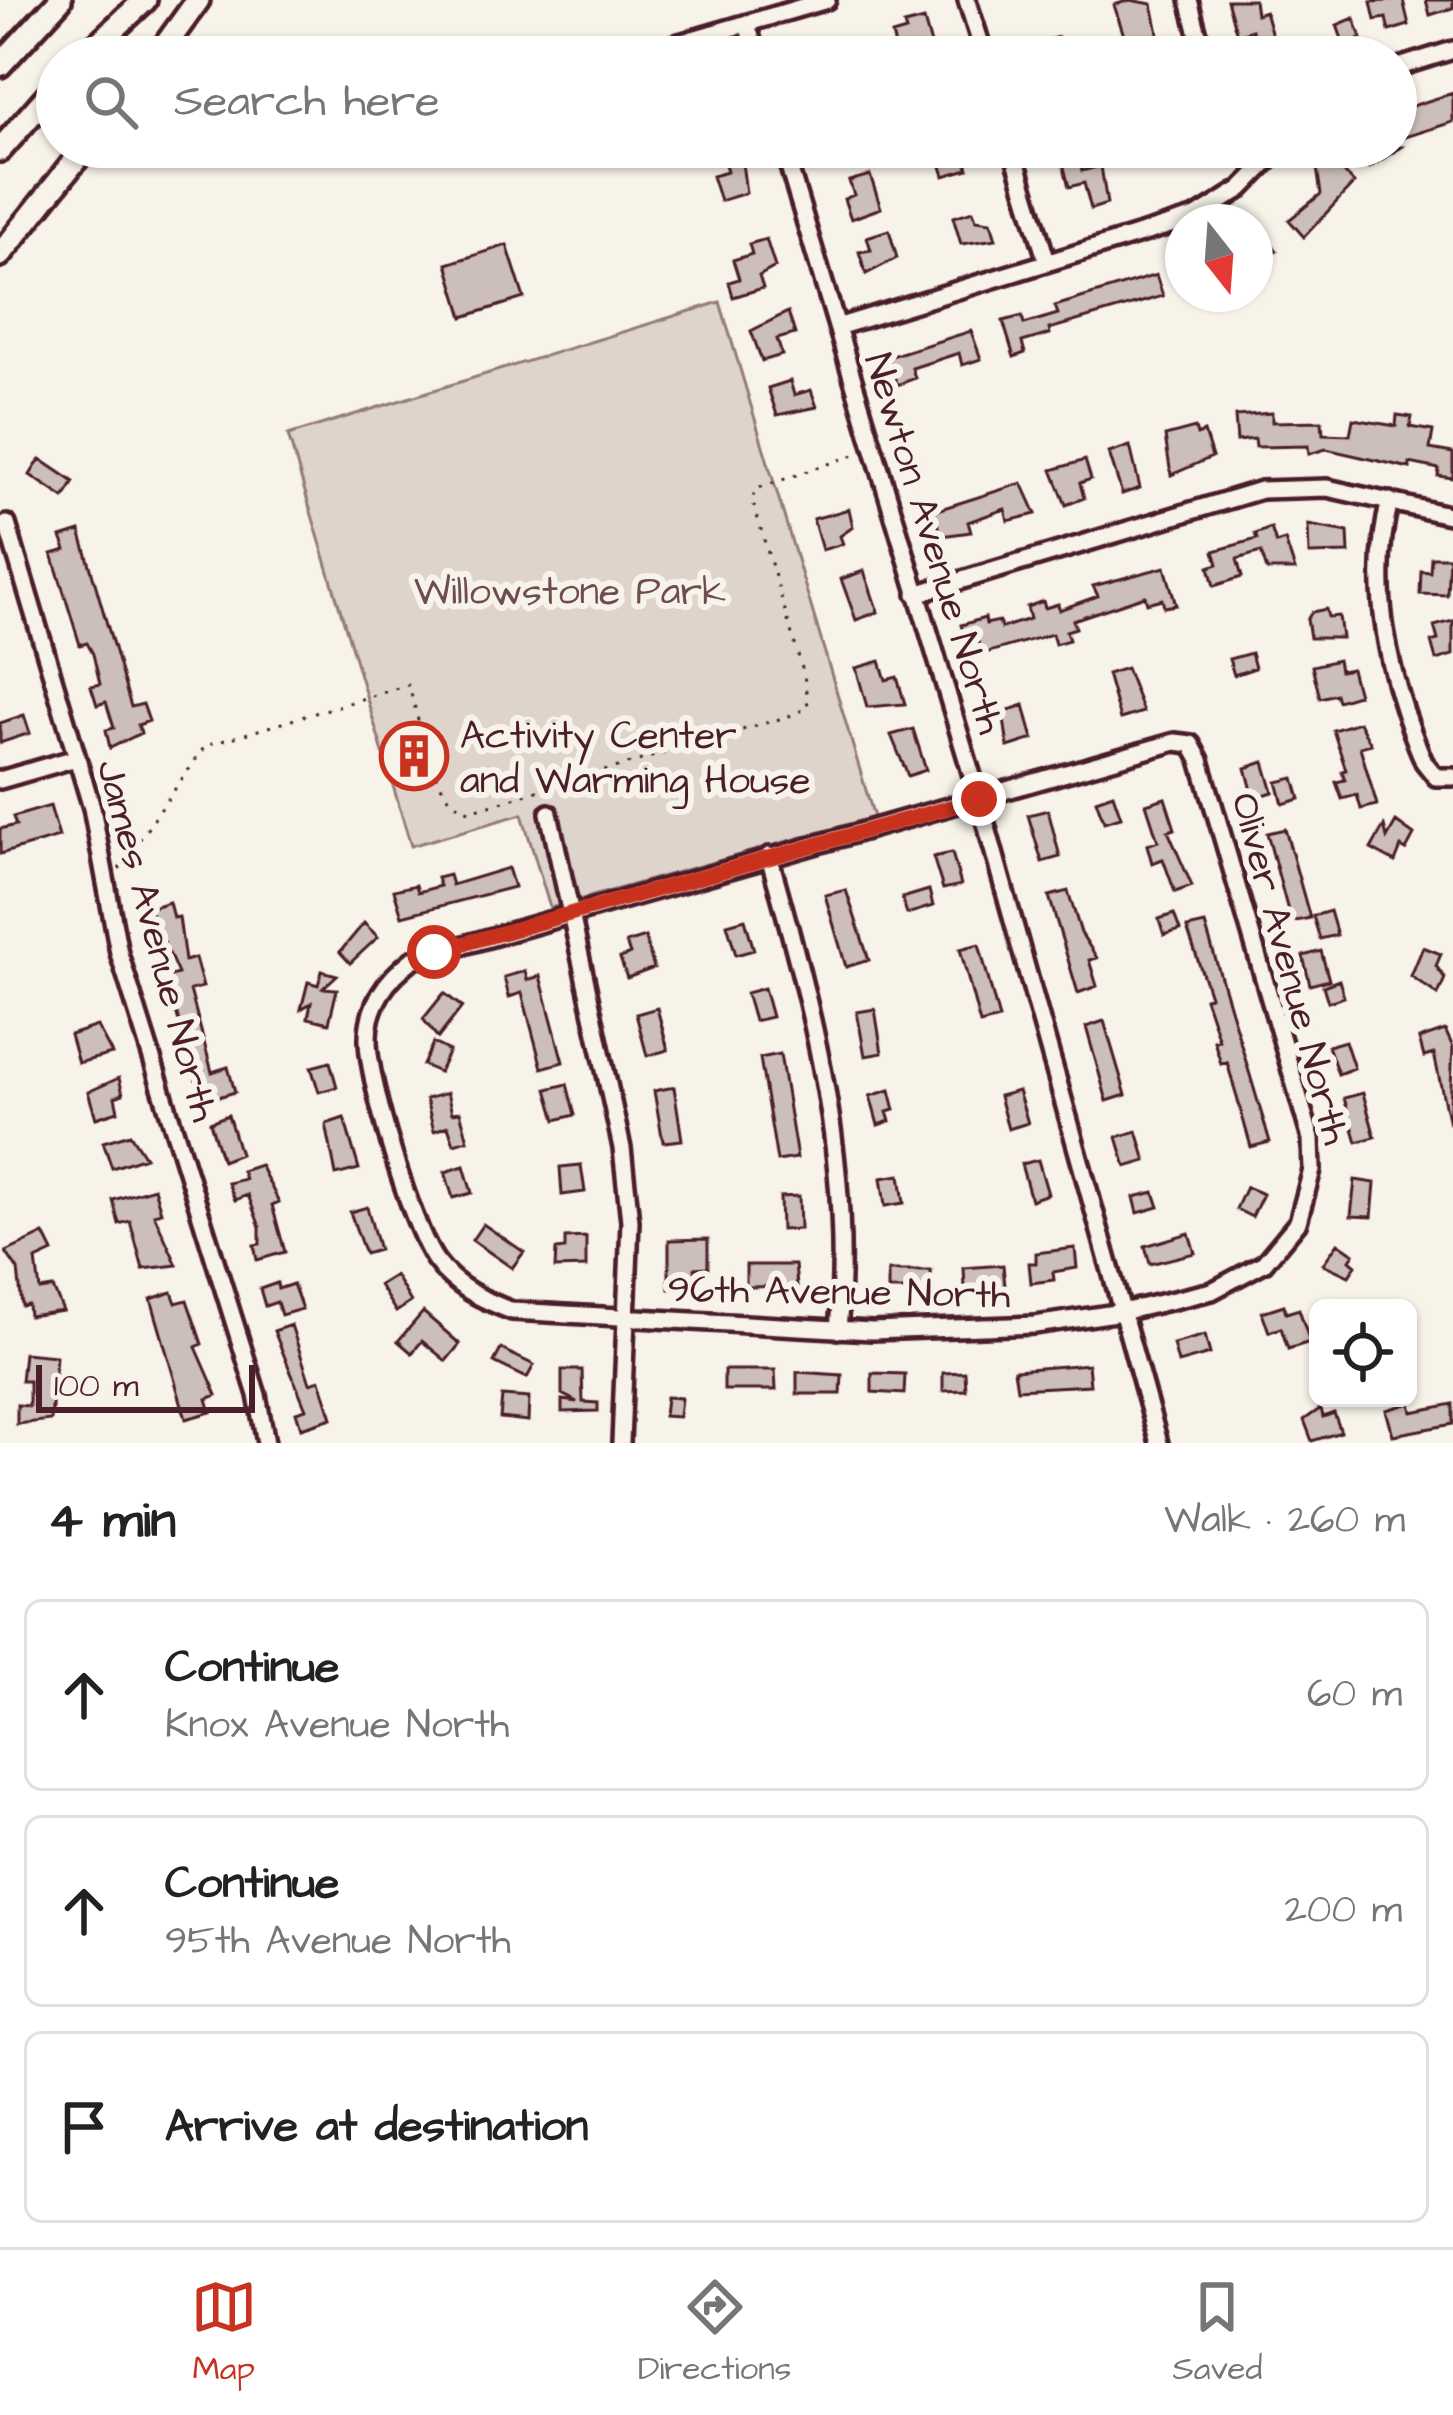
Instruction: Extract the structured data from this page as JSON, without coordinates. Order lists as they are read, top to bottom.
{
  "streets": {
    "street": [
      "Newton Avenue North",
      "James Avenue North",
      "Oliver Avenue North",
      "96th Avenue North"
    ]
  },
  "crossings": [
    ["Newton Avenue North", "Oliver Avenue North"],
    ["Newton Avenue North", "96th Avenue North"],
    ["Oliver Avenue North", "96th Avenue North"]
  ],
  "parks": ["Willowstone Park"],
  "places": {
    "building": ["Activity Center and Warming House"]
  },
  "scale_bar": "100 m",
  "north": "bottom",
  "page": {
    "search": "Search here",
    "scale": "100 m",
    "heading": ["4 min", "Walk · 260 m"],
    "list": [
      ["Continue", "Knox Avenue North", "60 m"],
      ["Continue", "95th Avenue North", "200 m"],
      "Arrive at destination"
    ],
    "nav": ["Map", "Directions", "Saved"]
  }
}
